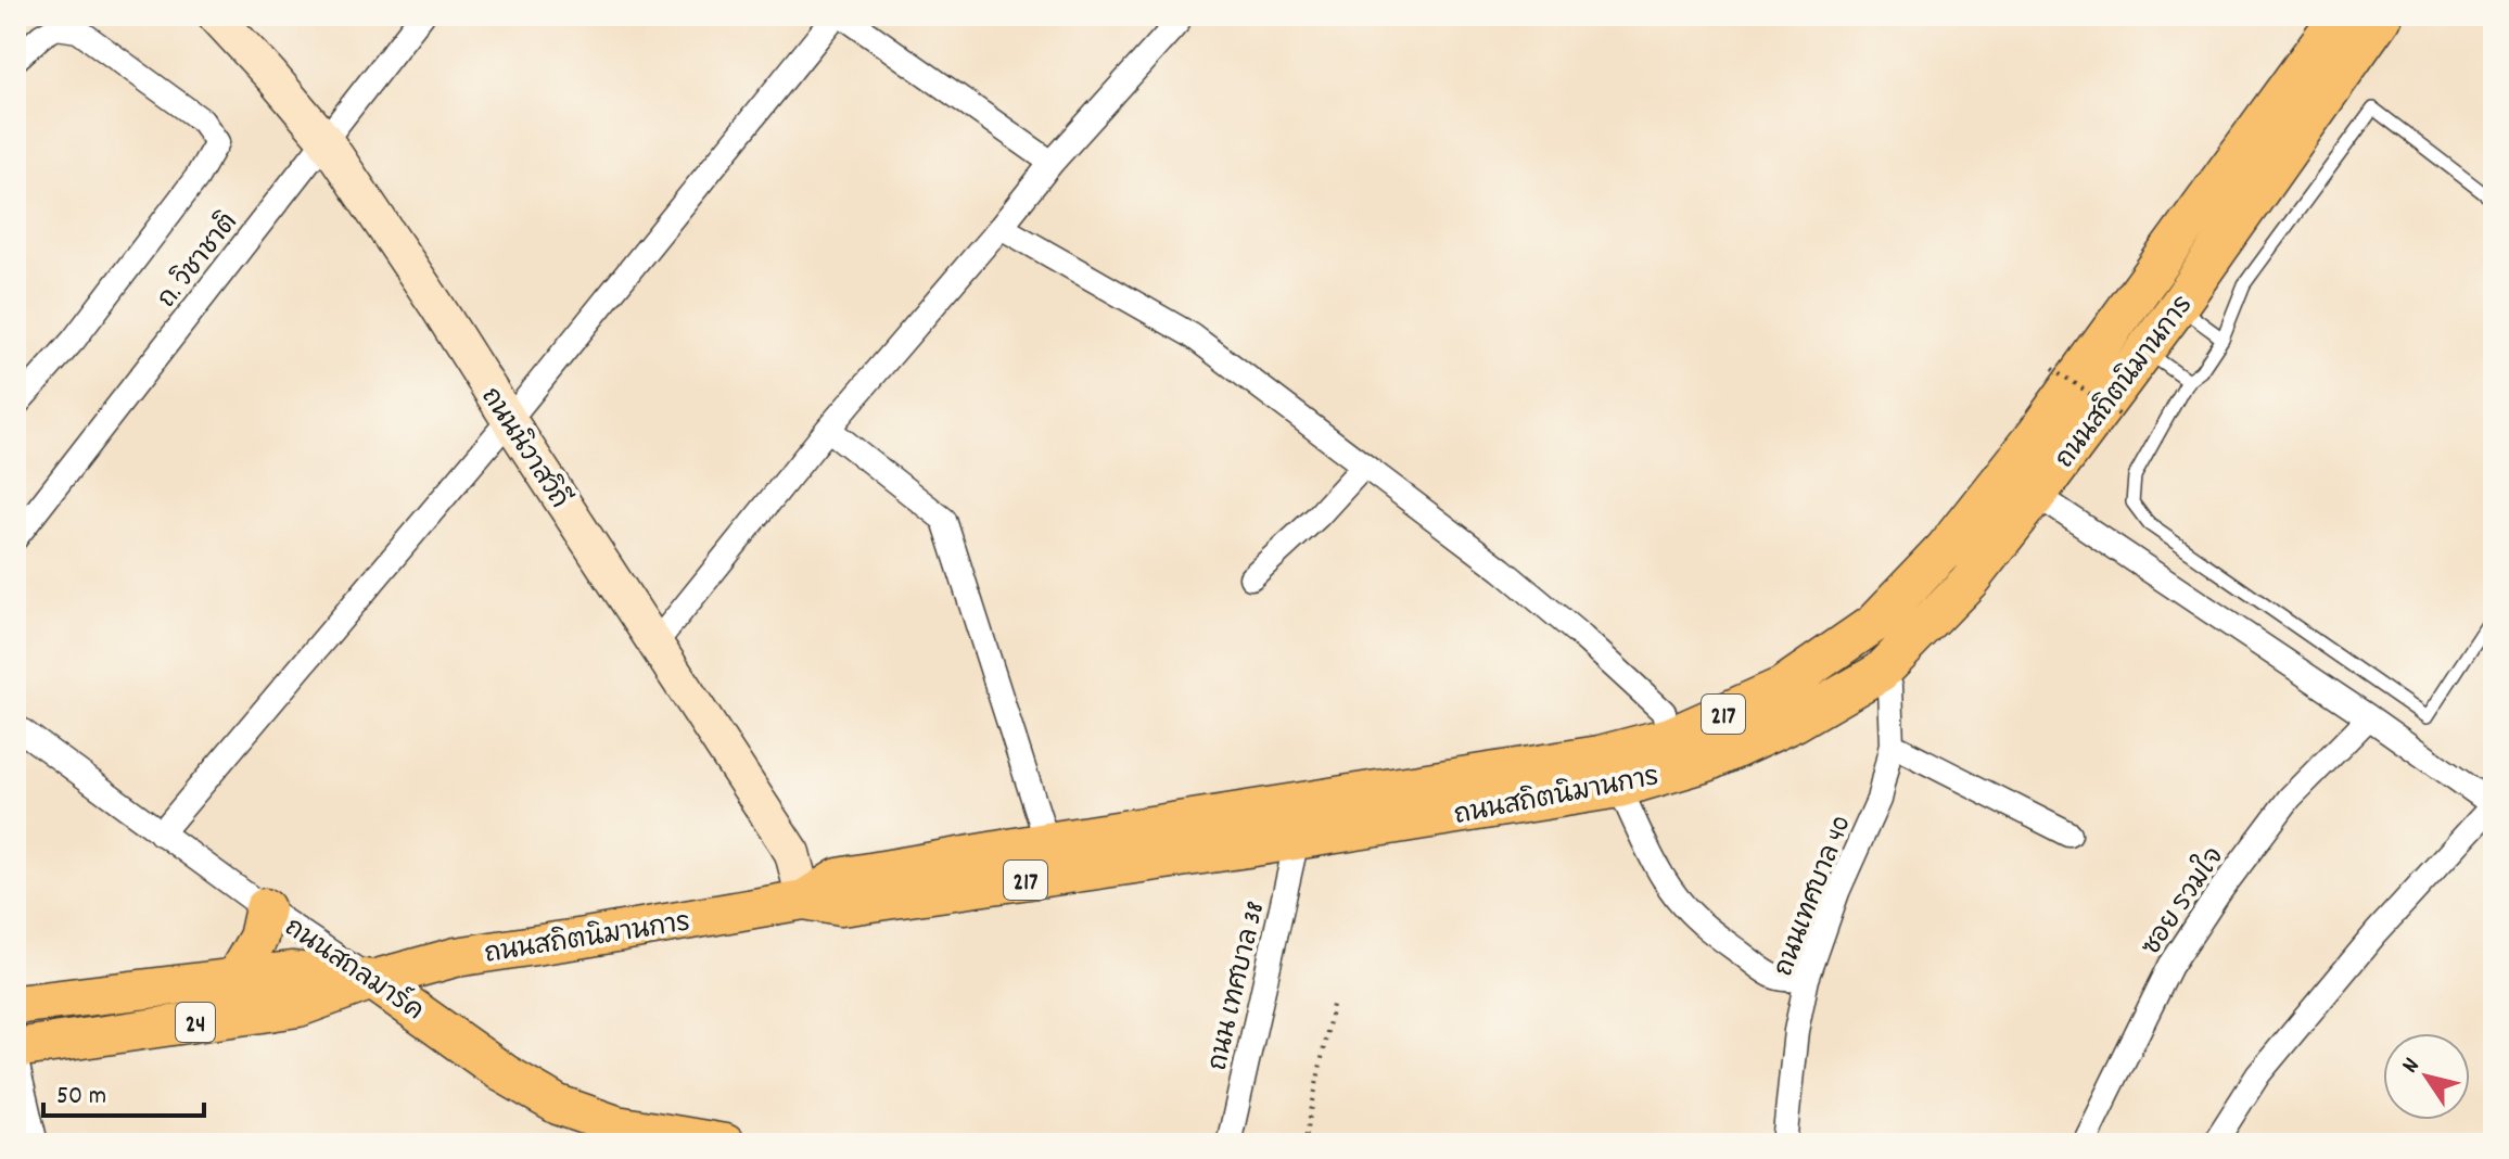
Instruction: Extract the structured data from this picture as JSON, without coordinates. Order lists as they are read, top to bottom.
{
  "streets": {
    "main road": [
      "ถนนสถิตนิมานการ",
      "ถนนนิวาสวิถี",
      "217",
      "ถนนสถลมาร์ค",
      "24"
    ],
    "street": [
      "ถ. วิชาชาติ",
      "ถนนเทศบาล 40",
      "ซอย รวมใจ",
      "ถนน เทศบาล 38"
    ]
  },
  "crossings": [
    ["ถ. วิชาชาติ", "ถนนนิวาสวิถี"],
    ["ถนนสถิตนิมานการ", "ถนนนิวาสวิถี"],
    ["ถนนสถิตนิมานการ", "ถนนเทศบาล 40"],
    ["ถนนสถิตนิมานการ", "ถนนสถลมาร์ค"],
    ["ถนนสถิตนิมานการ", "ถนน เทศบาล 38"]
  ],
  "scale_bar": "50 m",
  "north": "top left"
}
